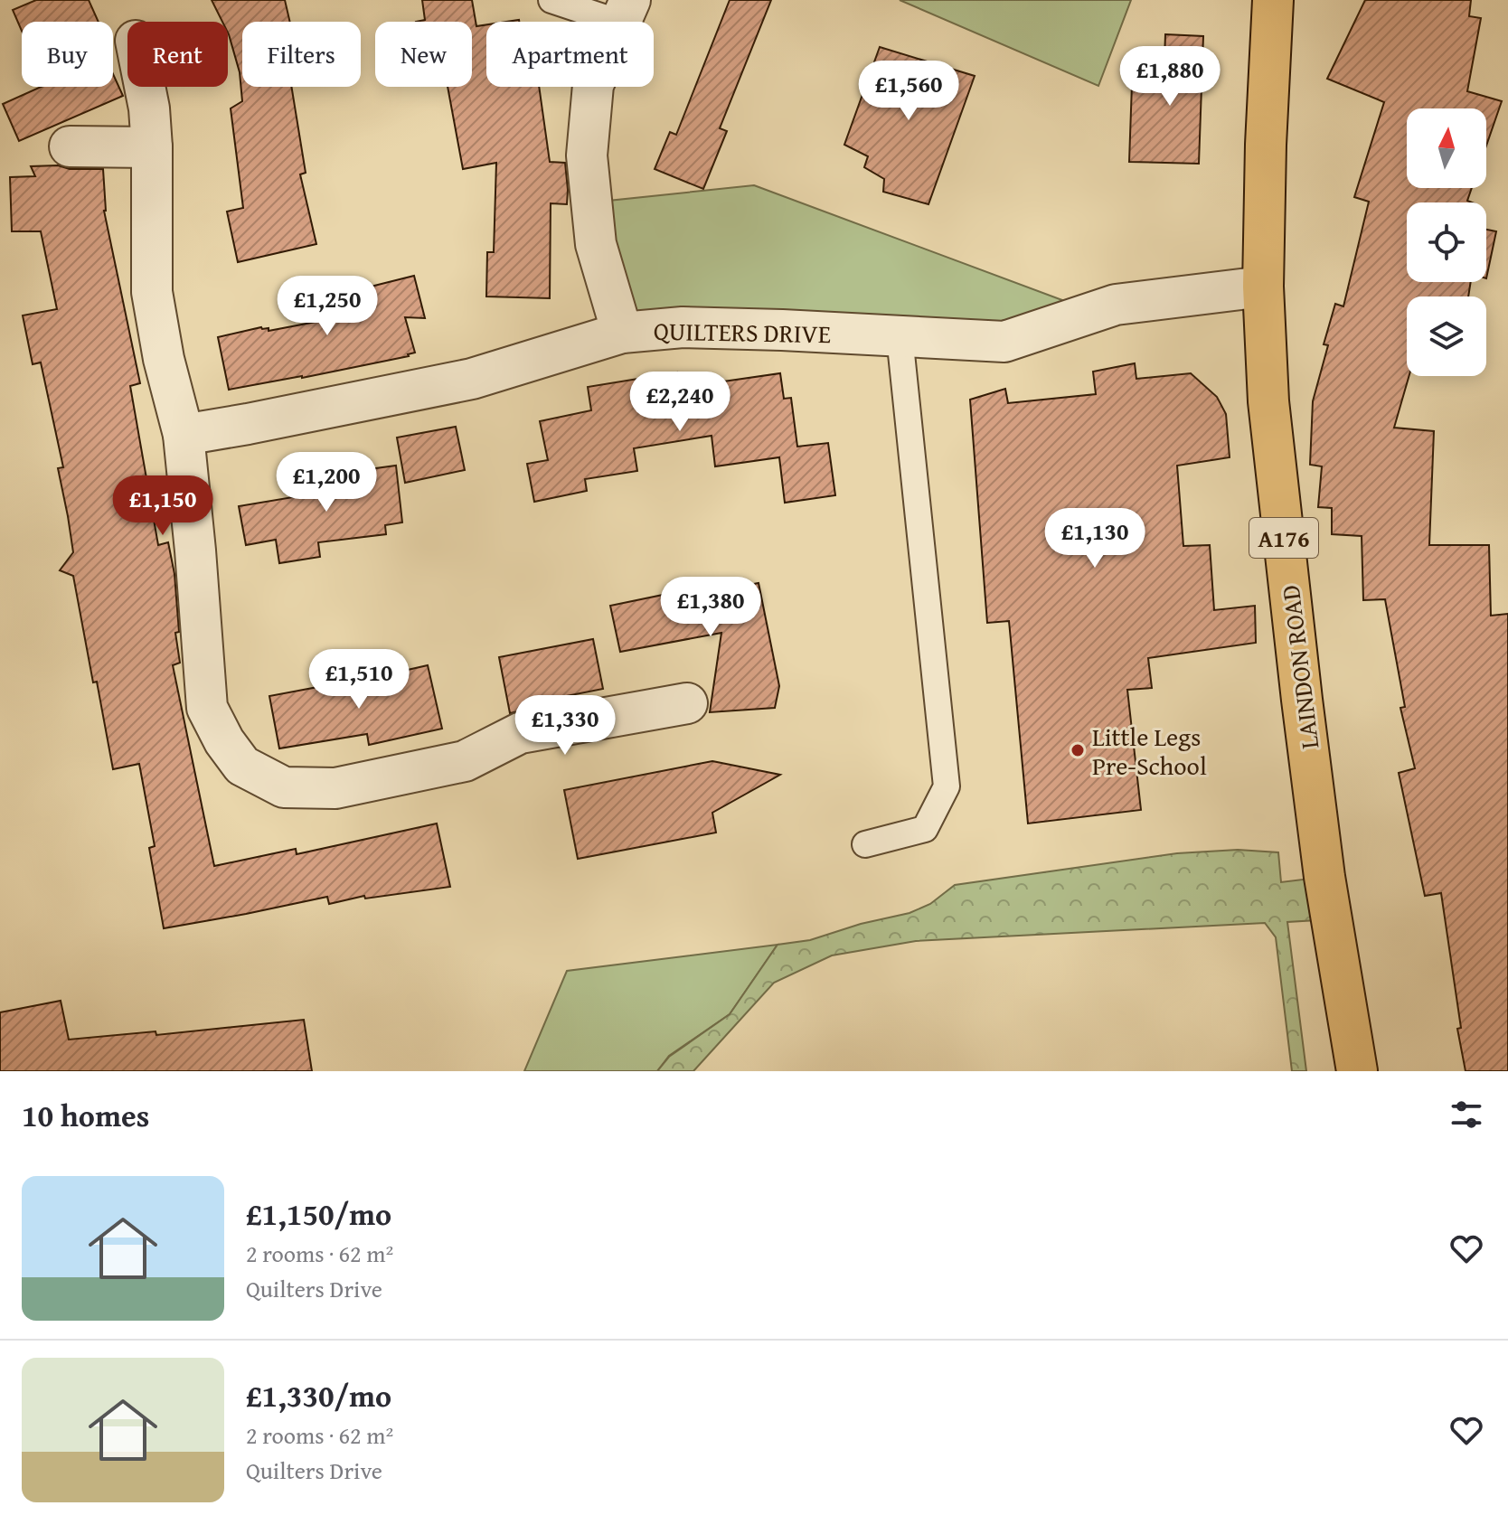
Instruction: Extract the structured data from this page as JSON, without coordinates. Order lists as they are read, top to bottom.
{
  "streets": {
    "main road": ["A176", "LAINDON ROAD"],
    "street": ["QUILTERS DRIVE"]
  },
  "crossings": [
    ["QUILTERS DRIVE", "LAINDON ROAD"]
  ],
  "places": ["Little Legs Pre-School"],
  "north": "top",
  "page": {
    "chip": [
      "Buy",
      "Rent",
      "Filters",
      "New",
      "Apartment"
    ],
    "price": [
      "£1,880",
      "£1,560",
      "£1,250",
      "£2,240",
      "£1,200",
      "£1,150",
      "£1,130",
      "£1,380",
      "£1,510",
      "£1,330"
    ],
    "heading": "10 homes",
    "list": [
      {
        "name": "£1,150/mo",
        "note": "2 rooms · 62 m² · Quilters Drive"
      },
      {
        "name": "£1,330/mo",
        "note": "2 rooms · 62 m² · Quilters Drive"
      }
    ]
  }
}
